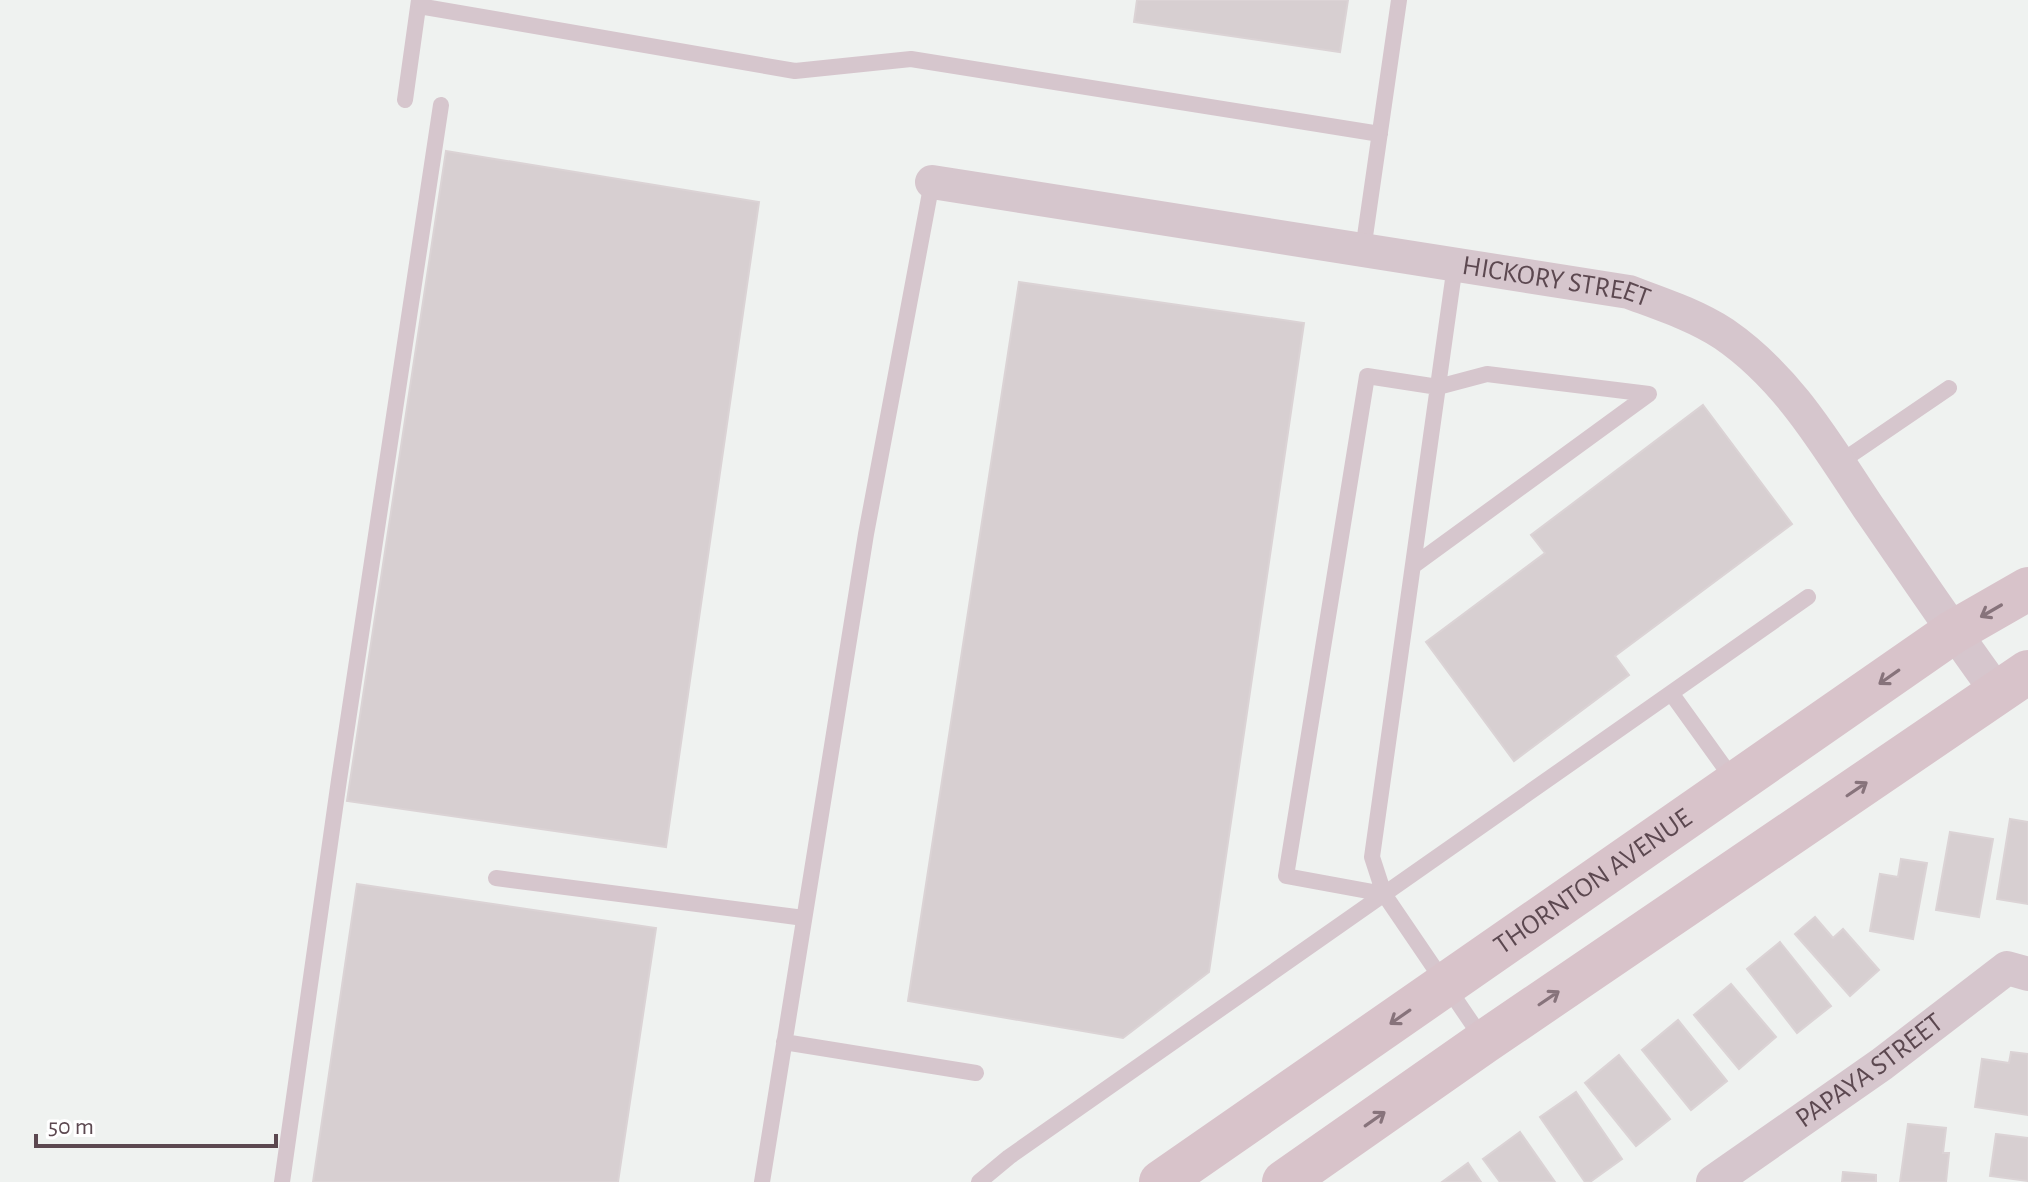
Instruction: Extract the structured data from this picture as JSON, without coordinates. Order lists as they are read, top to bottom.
{
  "streets": {
    "main road": ["THORNTON AVENUE"],
    "street": ["HICKORY STREET", "PAPAYA STREET"]
  },
  "crossings": [
    ["HICKORY STREET", "THORNTON AVENUE"]
  ],
  "scale_bar": "50 m"
}
